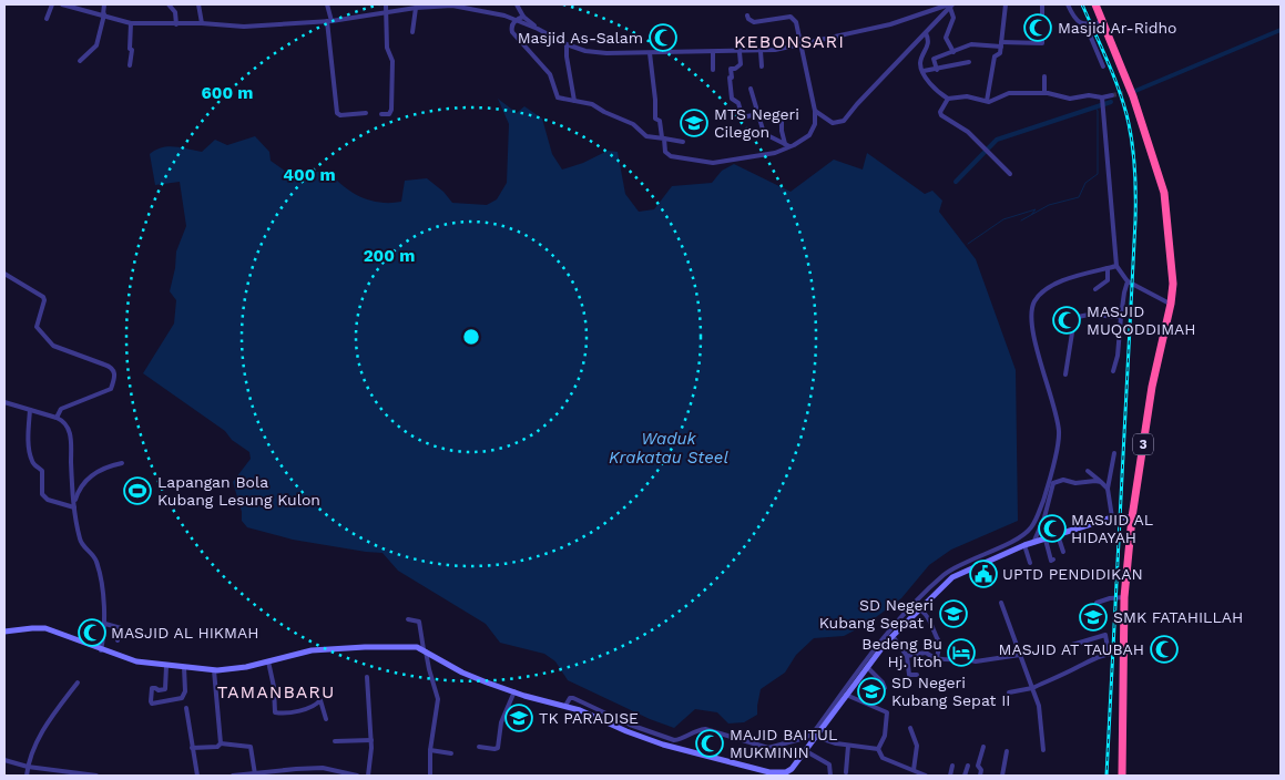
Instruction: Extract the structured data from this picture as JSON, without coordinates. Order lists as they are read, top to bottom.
{
  "streets": {
    "highway": ["3"]
  },
  "districts": ["KEBONSARI", "TAMANBARU"],
  "water": ["Waduk Krakatau Steel"],
  "places": {
    "mosque": [
      "Masjid Ar-Ridho",
      "Masjid As-Salam",
      "MASJID MUQODDIMAH",
      "MASJID AL HIDAYAH",
      "MASJID AL HIKMAH",
      "MASJID AT TAUBAH",
      "MAJID BAITUL MUKMININ"
    ],
    "school or university": [
      "MTS Negeri Cilegon",
      "SD Negeri Kubang Sepat I",
      "SMK FATAHILLAH",
      "SD Negeri Kubang Sepat II",
      "TK PARADISE"
    ],
    "sports": ["Lapangan Bola Kubang Lesung Kulon"],
    "public building": ["UPTD PENDIDIKAN"],
    "hotel": ["Bedeng Bu Hj. Itoh"]
  },
  "rings": ["600 m", "400 m", "200 m"]
}
